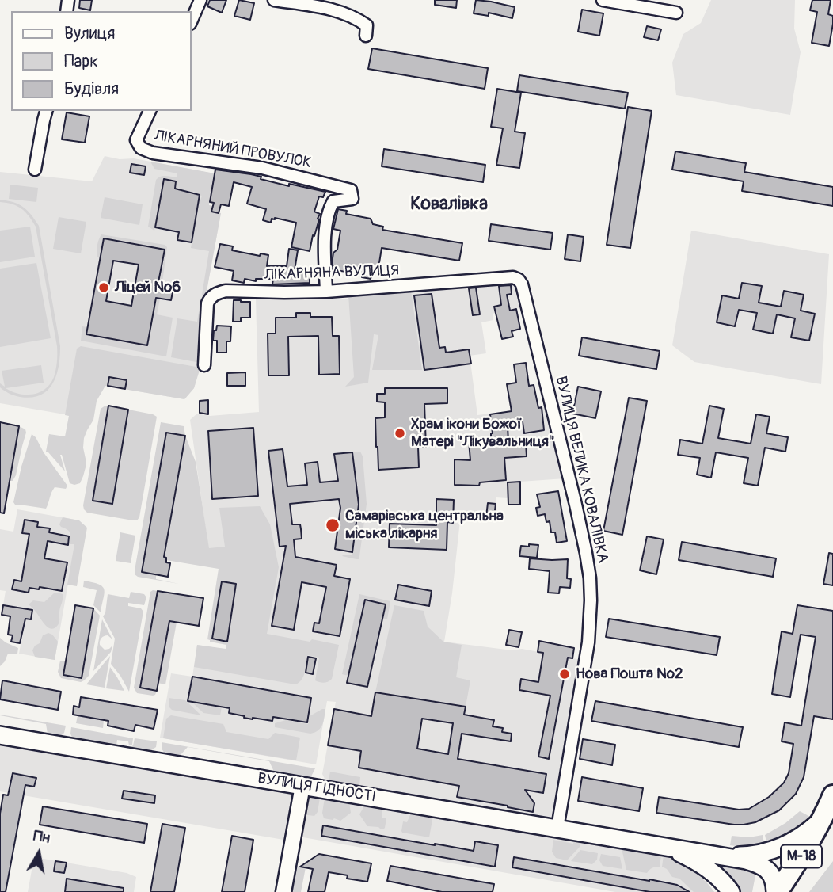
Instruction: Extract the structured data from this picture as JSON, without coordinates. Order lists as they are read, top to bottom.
{
  "streets": {
    "highway": ["М-18"],
    "main road": ["ВУЛИЦЯ ГІДНОСТІ"],
    "street": ["ЛІКАРНЯНИЙ ПРОВУЛОК", "ЛІКАРНЯНА ВУЛИЦЯ", "ВУЛИЦЯ ВЕЛИКА КОВАЛІВКА"]
  },
  "crossings": [
    ["ЛІКАРНЯНИЙ ПРОВУЛОК", "ЛІКАРНЯНА ВУЛИЦЯ"],
    ["ЛІКАРНЯНА ВУЛИЦЯ", "ВУЛИЦЯ ВЕЛИКА КОВАЛІВКА"],
    ["ВУЛИЦЯ ВЕЛИКА КОВАЛІВКА", "ВУЛИЦЯ ГІДНОСТІ"],
    ["ВУЛИЦЯ ГІДНОСТІ", "М-18"]
  ],
  "districts": ["Ковалівка"],
  "places": [
    "Ліцей №6",
    "Храм ікони Божої Матері \"Лікувальниця\"",
    "Самарівська центральна міська лікарня",
    "Нова Пошта №2"
  ],
  "legend": ["Вулиця", "Парк", "Будівля"],
  "north": "top"
}
